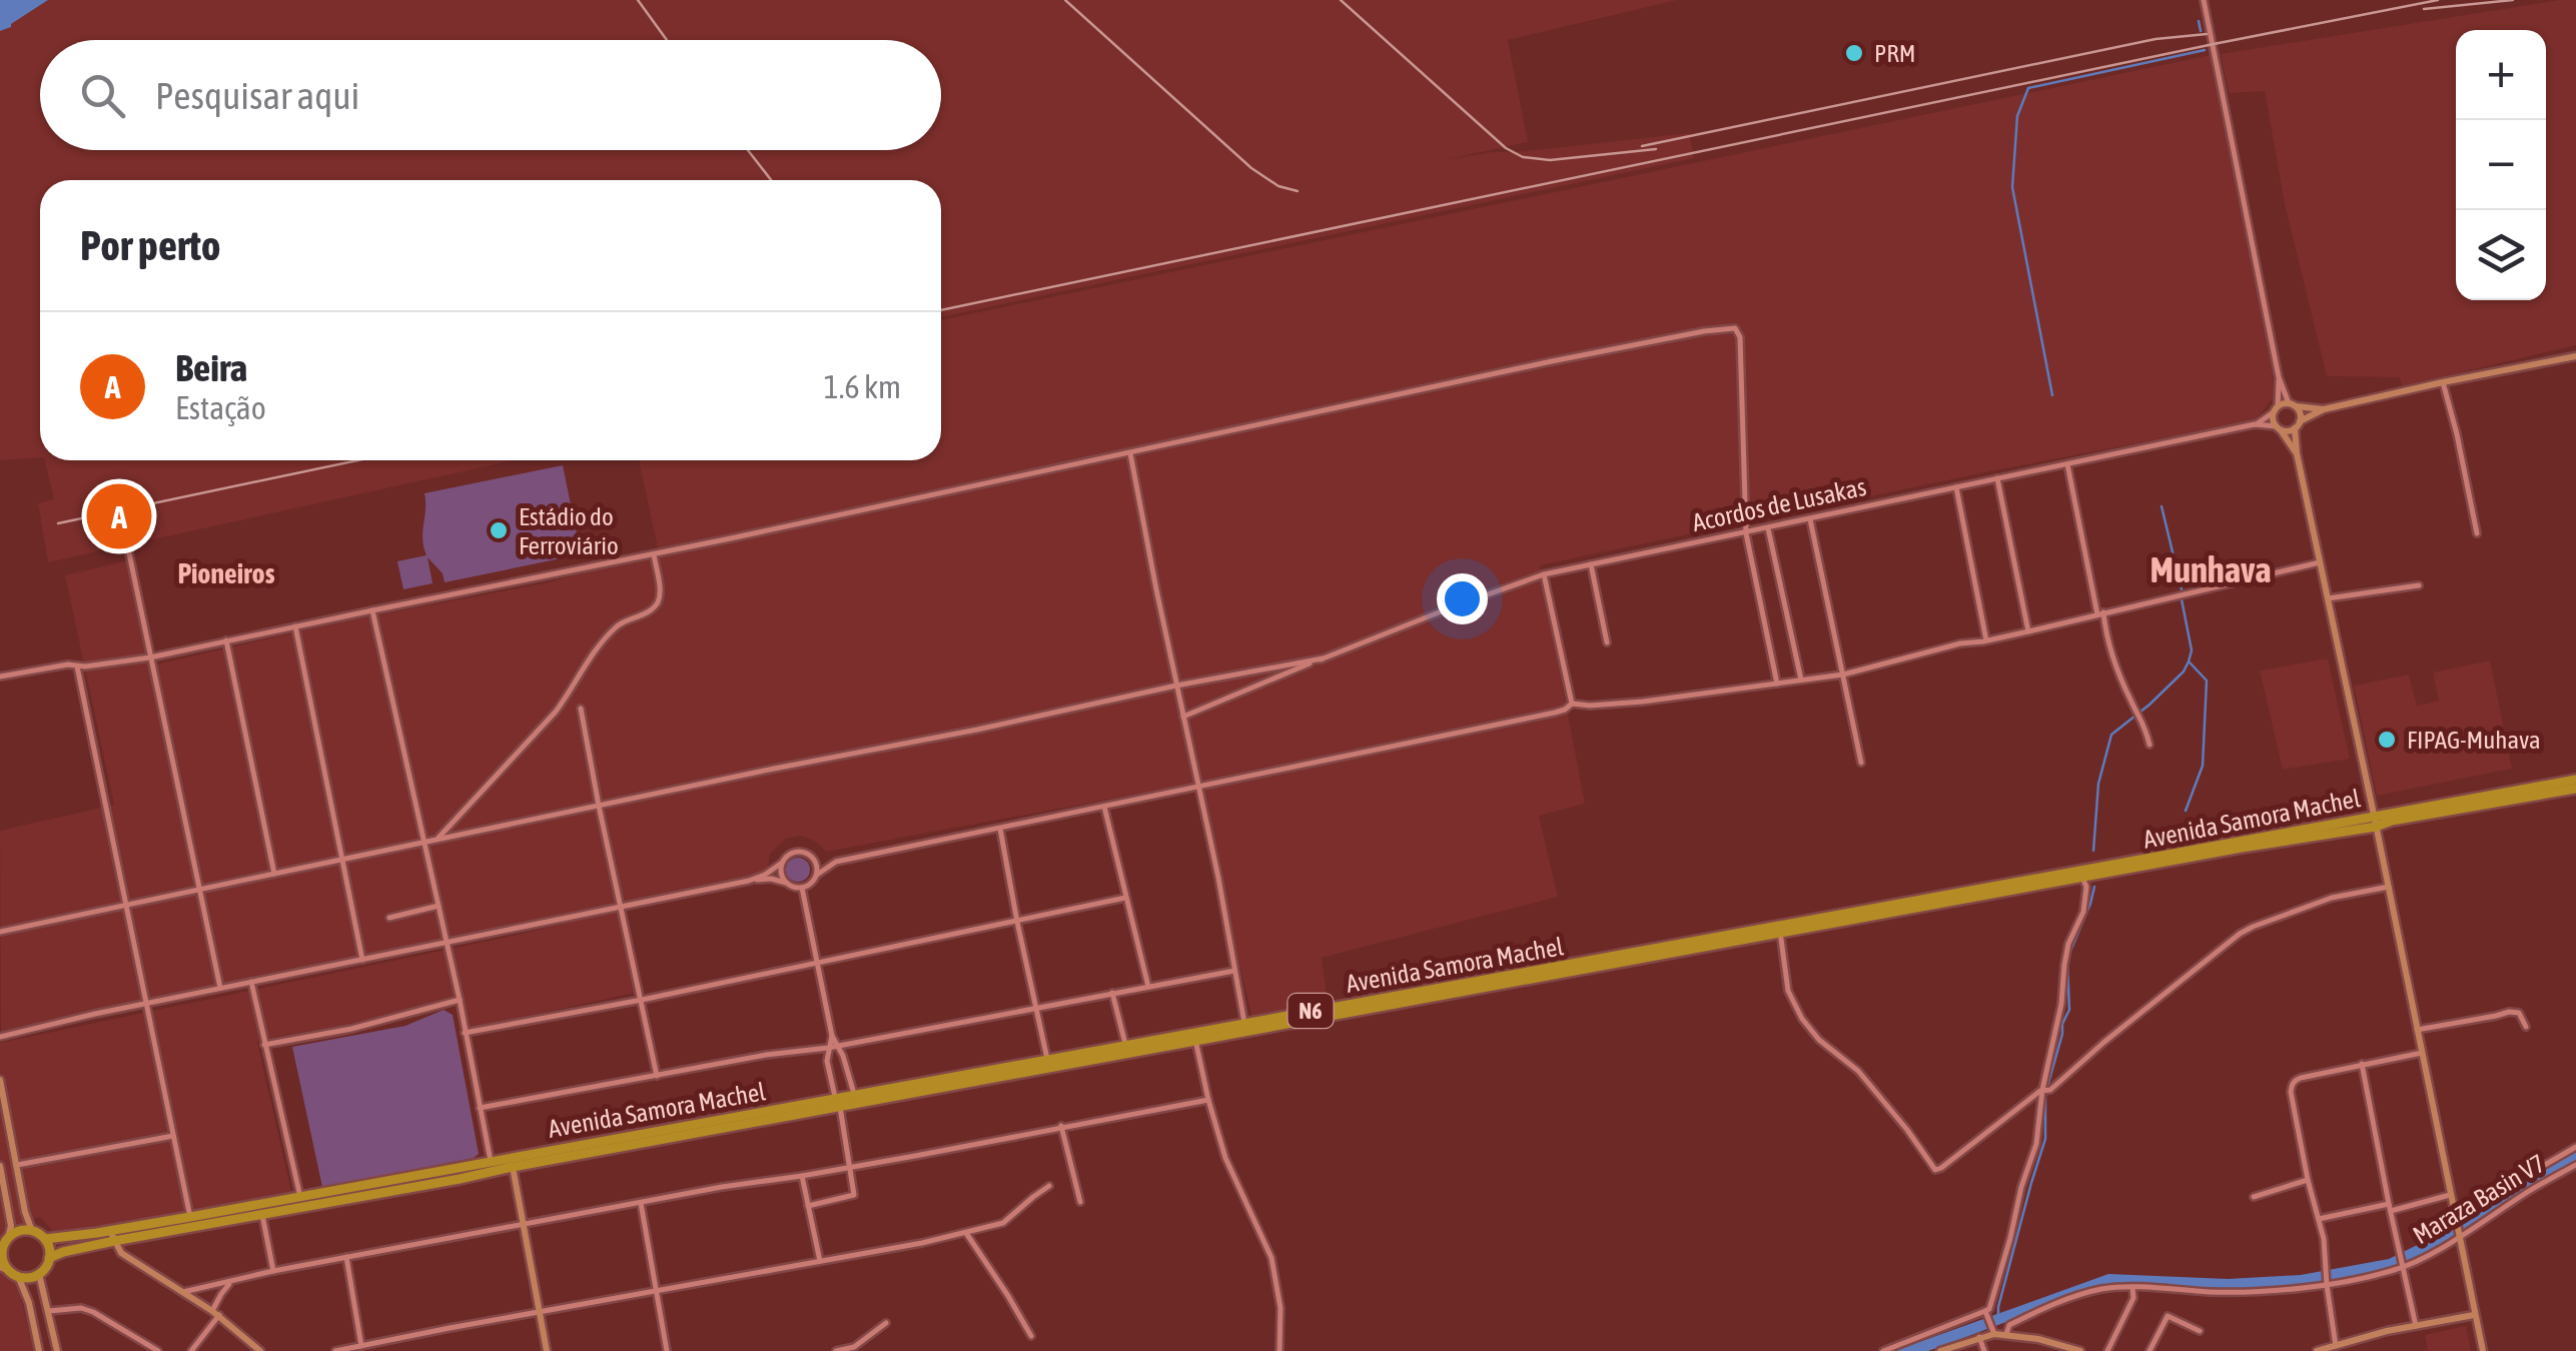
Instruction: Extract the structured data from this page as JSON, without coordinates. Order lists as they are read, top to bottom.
{
  "streets": {
    "highway": ["Avenida Samora Machel", "N6"],
    "street": ["Acordos de Lusakas", "Maraza Basin V7"]
  },
  "districts": ["Munhava", "Pioneiros"],
  "places": ["PRM", "Estádio do Ferroviário", "FIPAG-Muhava"],
  "page": {
    "map_buttons": ["+", "−"],
    "search": "Pesquisar aqui",
    "heading": "Por perto",
    "list": [
      {
        "mark": "A",
        "name": "Beira",
        "note": "Estação",
        "value": "1.6 km"
      }
    ],
    "pins": "A"
  }
}
